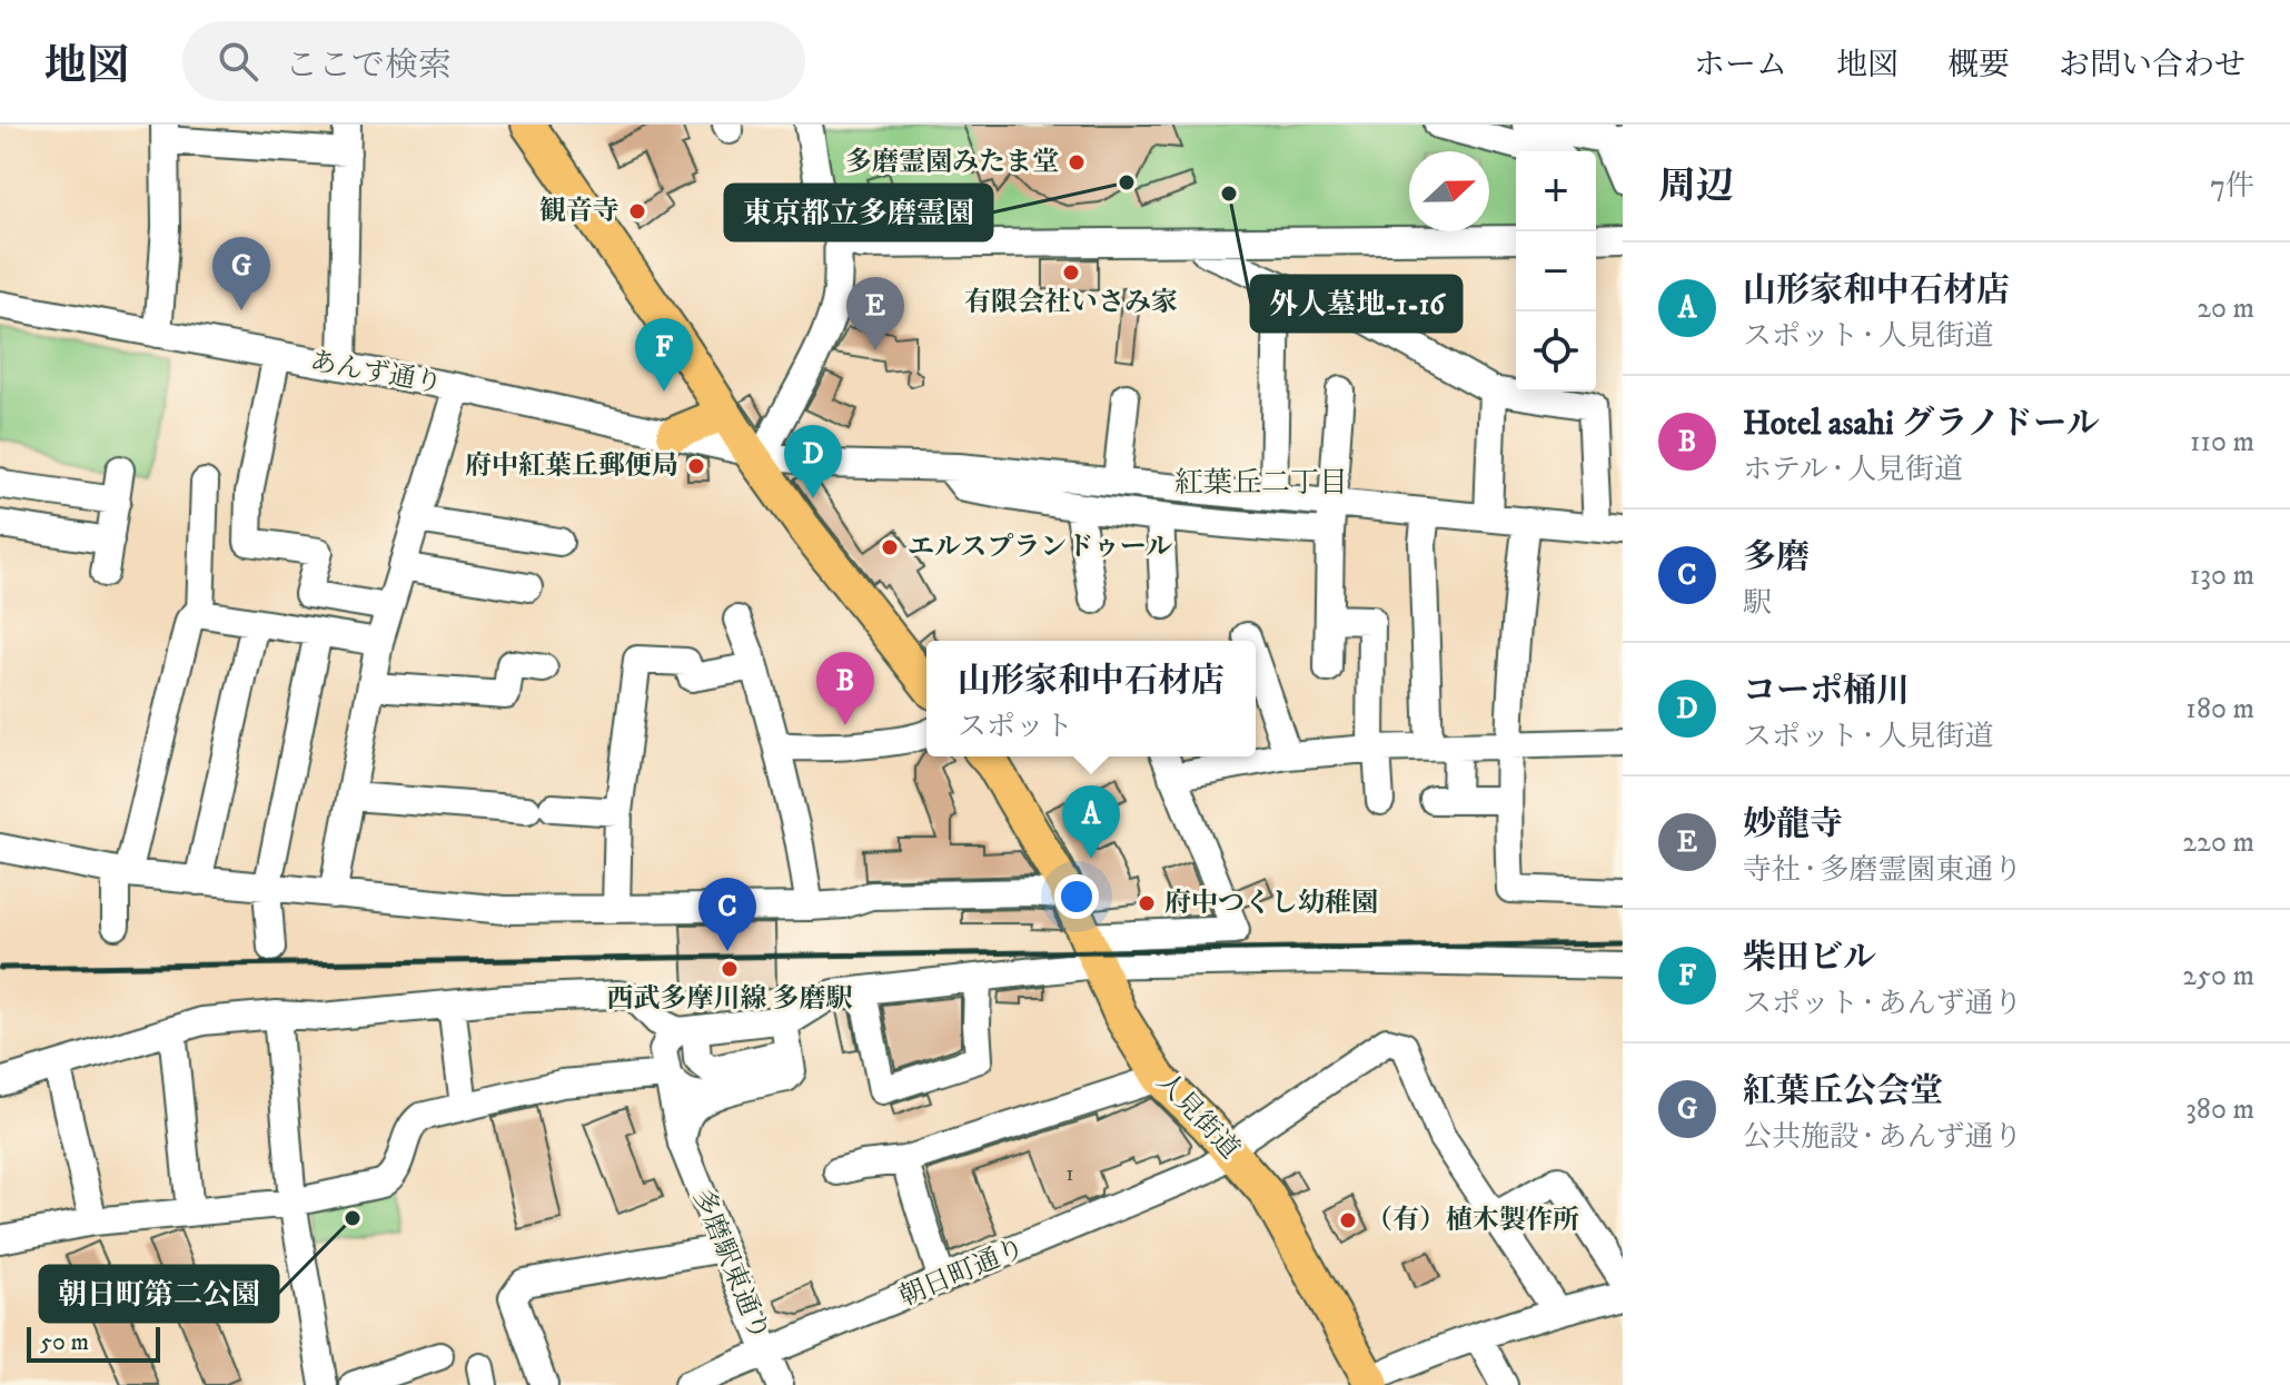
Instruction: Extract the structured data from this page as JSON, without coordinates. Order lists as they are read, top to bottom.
{
  "streets": {
    "main road": ["人見街道"],
    "street": ["あんず通り", "多磨駅東通り", "朝日町通り"]
  },
  "crossings": [
    ["人見街道", "朝日町通り"],
    ["多磨駅東通り", "朝日町通り"]
  ],
  "districts": ["紅葉丘二丁目"],
  "places": [
    "多磨霊園みたま堂",
    "東京都立多磨霊園",
    "外人墓地-1-16",
    "観音寺",
    "有限会社いさみ家",
    "府中紅葉丘郵便局",
    "エルスプランドゥール",
    "府中つくし幼稚園",
    "西武多摩川線 多磨駅",
    "朝日町第二公園",
    "（有）植木製作所"
  ],
  "house_numbers": ["1"],
  "scale_bar": "50 m",
  "north": "right",
  "page": {
    "header": "地図",
    "search": "ここで検索",
    "nav": [
      "ホーム",
      "地図",
      "概要",
      "お問い合わせ"
    ],
    "heading": ["周辺", "7件"],
    "map_buttons": ["+", "−"],
    "pins": [
      "G",
      "E",
      "F",
      "D",
      "B",
      "A",
      "C"
    ],
    "list": [
      {
        "mark": "A",
        "name": "山形家和中石材店",
        "note": "スポット · 人見街道",
        "value": "20 m"
      },
      {
        "mark": "B",
        "name": "Hotel asahi グラノドール",
        "note": "ホテル · 人見街道",
        "value": "110 m"
      },
      {
        "mark": "C",
        "name": "多磨",
        "note": "駅",
        "value": "130 m"
      },
      {
        "mark": "D",
        "name": "コーポ桶川",
        "note": "スポット · 人見街道",
        "value": "180 m"
      },
      {
        "mark": "E",
        "name": "妙龍寺",
        "note": "寺社 · 多磨霊園東通り",
        "value": "220 m"
      },
      {
        "mark": "F",
        "name": "柴田ビル",
        "note": "スポット · あんず通り",
        "value": "250 m"
      },
      {
        "mark": "G",
        "name": "紅葉丘公会堂",
        "note": "公共施設 · あんず通り",
        "value": "380 m"
      }
    ],
    "popup": ["山形家和中石材店", "スポット"],
    "scale": "50 m"
  }
}
